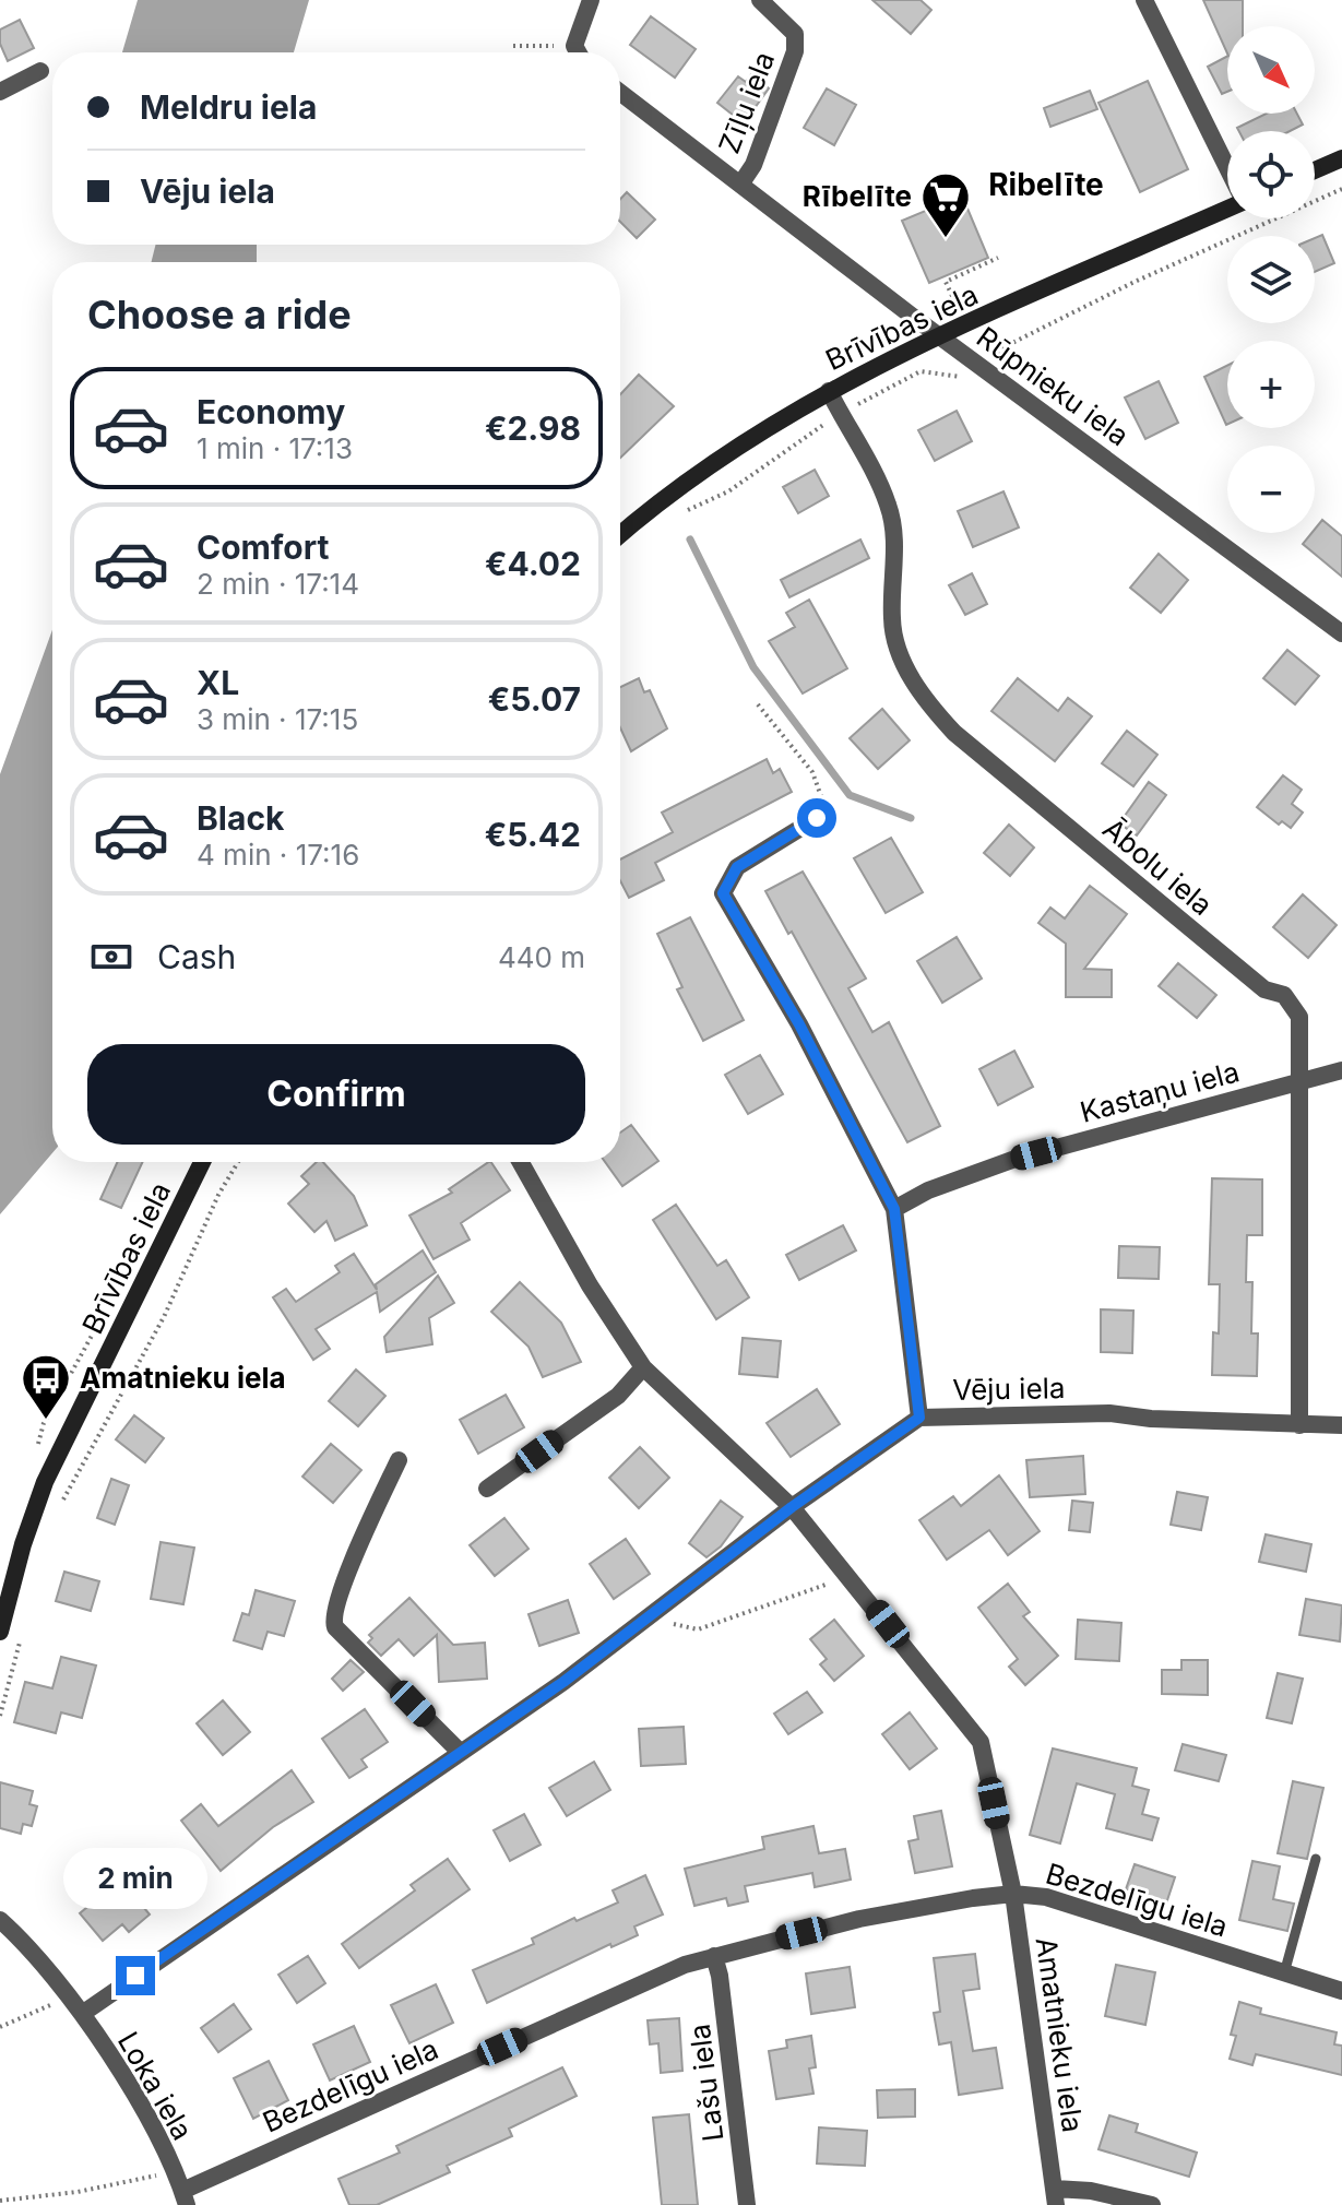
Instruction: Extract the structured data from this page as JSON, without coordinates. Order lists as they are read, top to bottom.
{
  "streets": {
    "main road": ["Brīvības iela"],
    "street": [
      "Zīļu iela",
      "Rūpnieku iela",
      "Ābolu iela",
      "Kastaņu iela",
      "Vēju iela",
      "Bezdelīgu iela",
      "Amatnieku iela",
      "Lašu iela",
      "Loka iela"
    ]
  },
  "crossings": [
    ["Zīļu iela", "Rūpnieku iela"],
    ["Brīvības iela", "Rūpnieku iela"],
    ["Brīvības iela", "Ābolu iela"],
    ["Ābolu iela", "Kastaņu iela"],
    ["Ābolu iela", "Vēju iela"],
    ["Vēju iela", "Amatnieku iela"],
    ["Vēju iela", "Loka iela"],
    ["Bezdelīgu iela", "Amatnieku iela"],
    ["Bezdelīgu iela", "Lašu iela"],
    ["Bezdelīgu iela", "Loka iela"]
  ],
  "districts": ["Ribelīte"],
  "places": {
    "supermarket": ["Rībelīte"],
    "bus stop": ["Amatnieku iela"]
  },
  "north": "bottom right",
  "page": {
    "map_buttons": ["+", "−"],
    "banner": ["Meldru iela", "Vēju iela"],
    "heading": "Choose a ride",
    "list": [
      {
        "name": "Economy",
        "note": "1 min · 17:13",
        "value": "€2.98"
      },
      {
        "name": "Comfort",
        "note": "2 min · 17:14",
        "value": "€4.02"
      },
      {
        "name": "XL",
        "note": "3 min · 17:15",
        "value": "€5.07"
      },
      {
        "name": "Black",
        "note": "4 min · 17:16",
        "value": "€5.42"
      }
    ],
    "pay": ["Cash", "440 m"],
    "buttons": "Confirm",
    "bubble": "2 min"
  }
}
